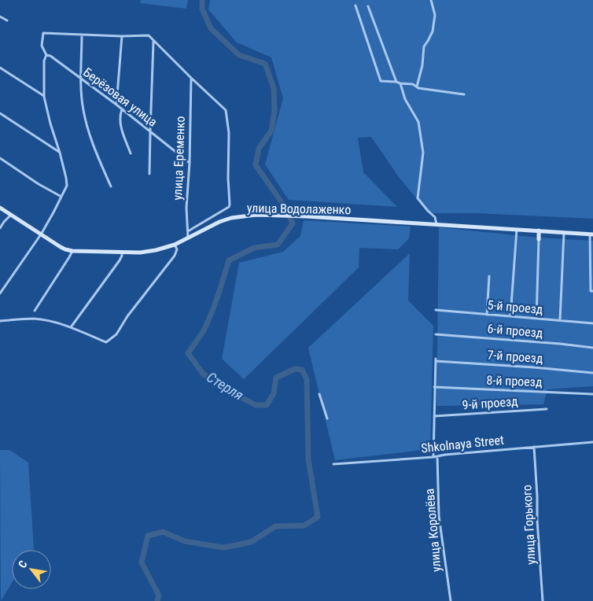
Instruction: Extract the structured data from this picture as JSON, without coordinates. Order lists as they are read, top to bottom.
{
  "streets": {
    "main road": ["улица Водолаженко"],
    "street": [
      "Берёзовая улица",
      "улица Еременко",
      "5-й проезд",
      "6-й проезд",
      "7-й проезд",
      "8-й проезд",
      "9-й проезд",
      "Shkolnaya Street",
      "улица Горького",
      "улица Королёва"
    ]
  },
  "crossings": [
    ["Берёзовая улица", "улица Еременко"],
    ["улица Еременко", "улица Водолаженко"],
    ["7-й проезд", "улица Королёва"],
    ["8-й проезд", "улица Королёва"],
    ["9-й проезд", "улица Королёва"],
    ["Shkolnaya Street", "улица Горького"],
    ["Shkolnaya Street", "улица Королёва"]
  ],
  "water": ["Стерля"],
  "north": "top left"
}
